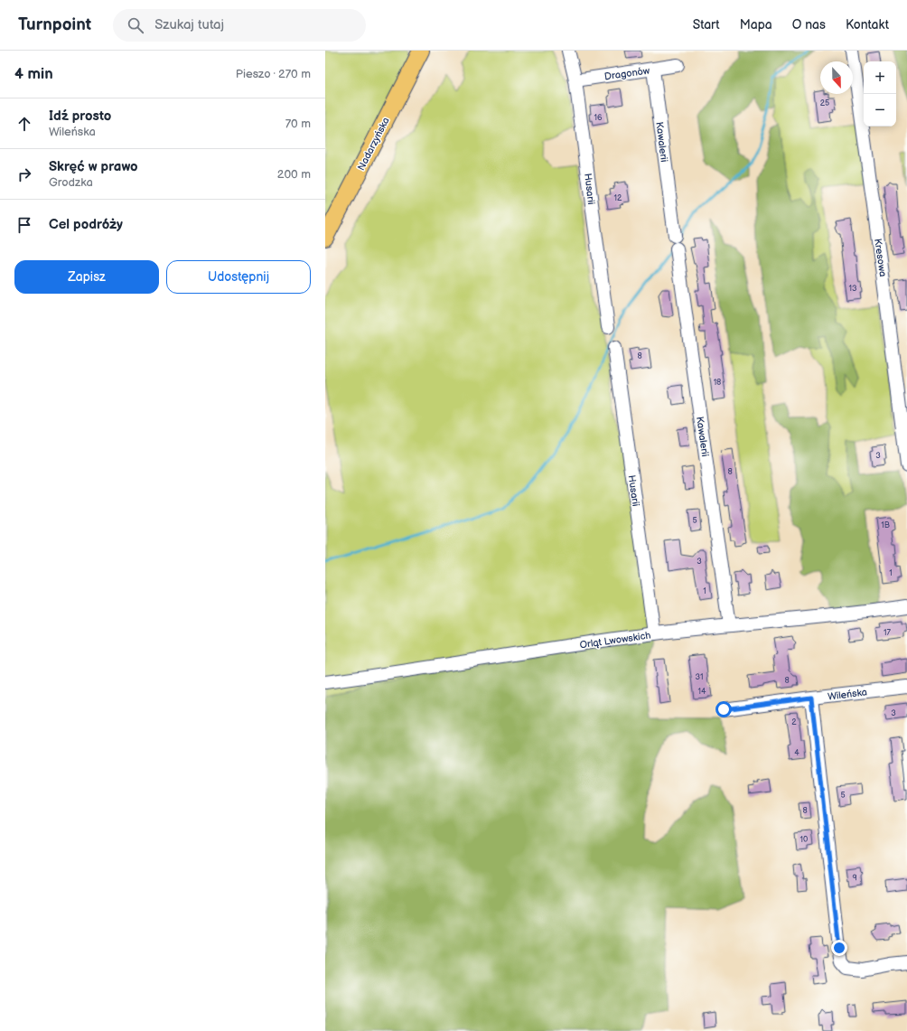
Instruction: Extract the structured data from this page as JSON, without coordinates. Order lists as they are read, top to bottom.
{
  "streets": {
    "main road": ["Nadarzyńska"],
    "street": [
      "Dragonów",
      "Kawalerii",
      "Husarii",
      "Kresowa",
      "Orląt Lwowskich",
      "Wileńska"
    ]
  },
  "crossings": [
    ["Dragonów", "Kawalerii"],
    ["Dragonów", "Husarii"],
    ["Kawalerii", "Orląt Lwowskich"],
    ["Husarii", "Orląt Lwowskich"]
  ],
  "house_numbers": [
    "25",
    "16",
    "12",
    "13",
    "8",
    "18",
    "3",
    "8",
    "5",
    "1B",
    "3",
    "1",
    "1",
    "17",
    "31",
    "8",
    "14",
    "3",
    "2",
    "4",
    "5",
    "8",
    "10",
    "9"
  ],
  "north": "bottom",
  "page": {
    "header": "Turnpoint",
    "search": "Szukaj tutaj",
    "nav": [
      "Start",
      "Mapa",
      "O nas",
      "Kontakt"
    ],
    "heading": ["4 min", "Pieszo · 270 m"],
    "map_buttons": ["+", "−"],
    "list": [
      ["Idź prosto", "Wileńska", "70 m"],
      ["Skręć w prawo", "Grodzka", "200 m"],
      "Cel podróży"
    ],
    "buttons": ["Zapisz", "Udostępnij"]
  }
}
